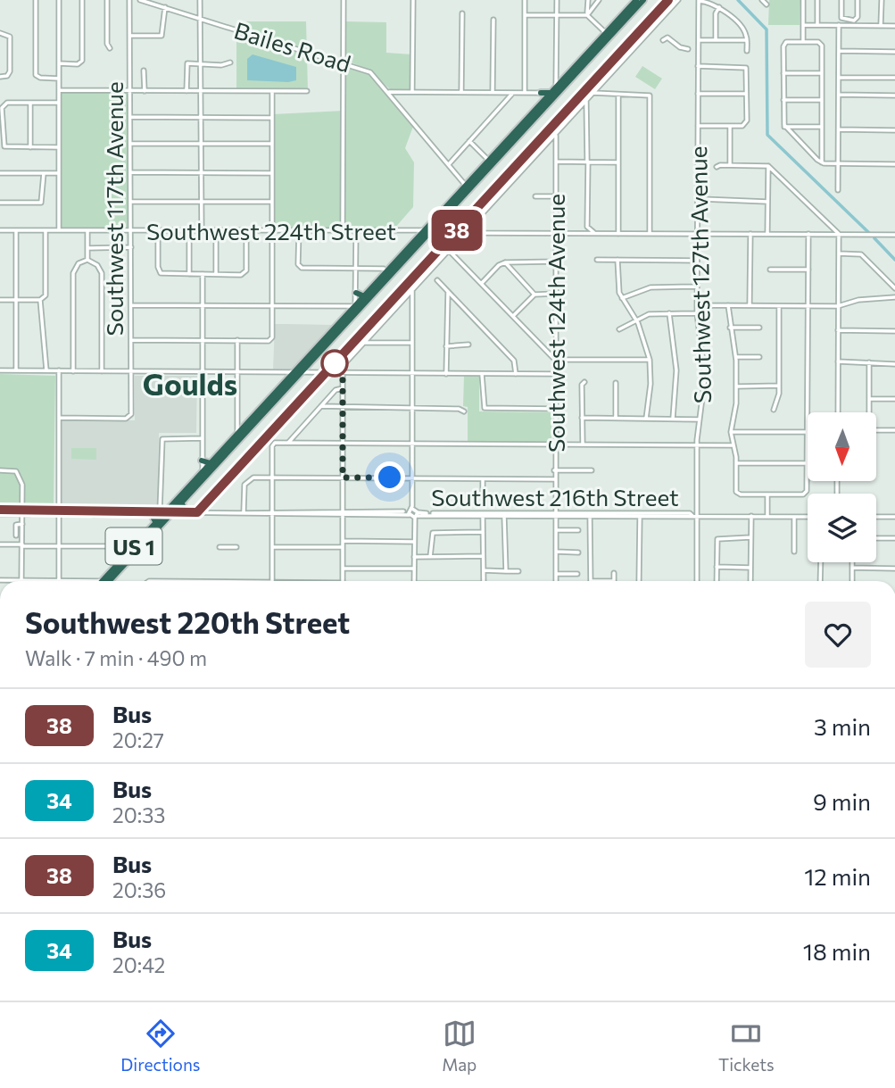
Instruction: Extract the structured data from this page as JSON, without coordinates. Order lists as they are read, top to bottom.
{
  "streets": {
    "highway": ["US 1"],
    "main road": ["Southwest 216th Street"],
    "street": [
      "Bailes Road",
      "Southwest 117th Avenue",
      "Southwest 224th Street",
      "Southwest 127th Avenue",
      "Southwest 124th Avenue"
    ]
  },
  "crossings": [
    ["Bailes Road", "US 1"],
    ["Southwest 117th Avenue", "Southwest 224th Street"],
    ["Southwest 224th Street", "US 1"],
    ["Southwest 127th Avenue", "Southwest 216th Street"],
    ["Southwest 124th Avenue", "Southwest 216th Street"],
    ["Southwest 216th Street", "US 1"]
  ],
  "districts": ["Goulds"],
  "lines": ["bus line 38"],
  "north": "bottom",
  "page": {
    "on_map": "38",
    "heading": ["Southwest 220th Street", "Walk · 7 min · 490 m"],
    "list": [
      {
        "mark": "38",
        "name": "Bus",
        "note": "20:27",
        "value": "3 min"
      },
      {
        "mark": "34",
        "name": "Bus",
        "note": "20:33",
        "value": "9 min"
      },
      {
        "mark": "38",
        "name": "Bus",
        "note": "20:36",
        "value": "12 min"
      },
      {
        "mark": "34",
        "name": "Bus",
        "note": "20:42",
        "value": "18 min"
      }
    ],
    "tabs": ["Directions", "Map", "Tickets"]
  }
}
